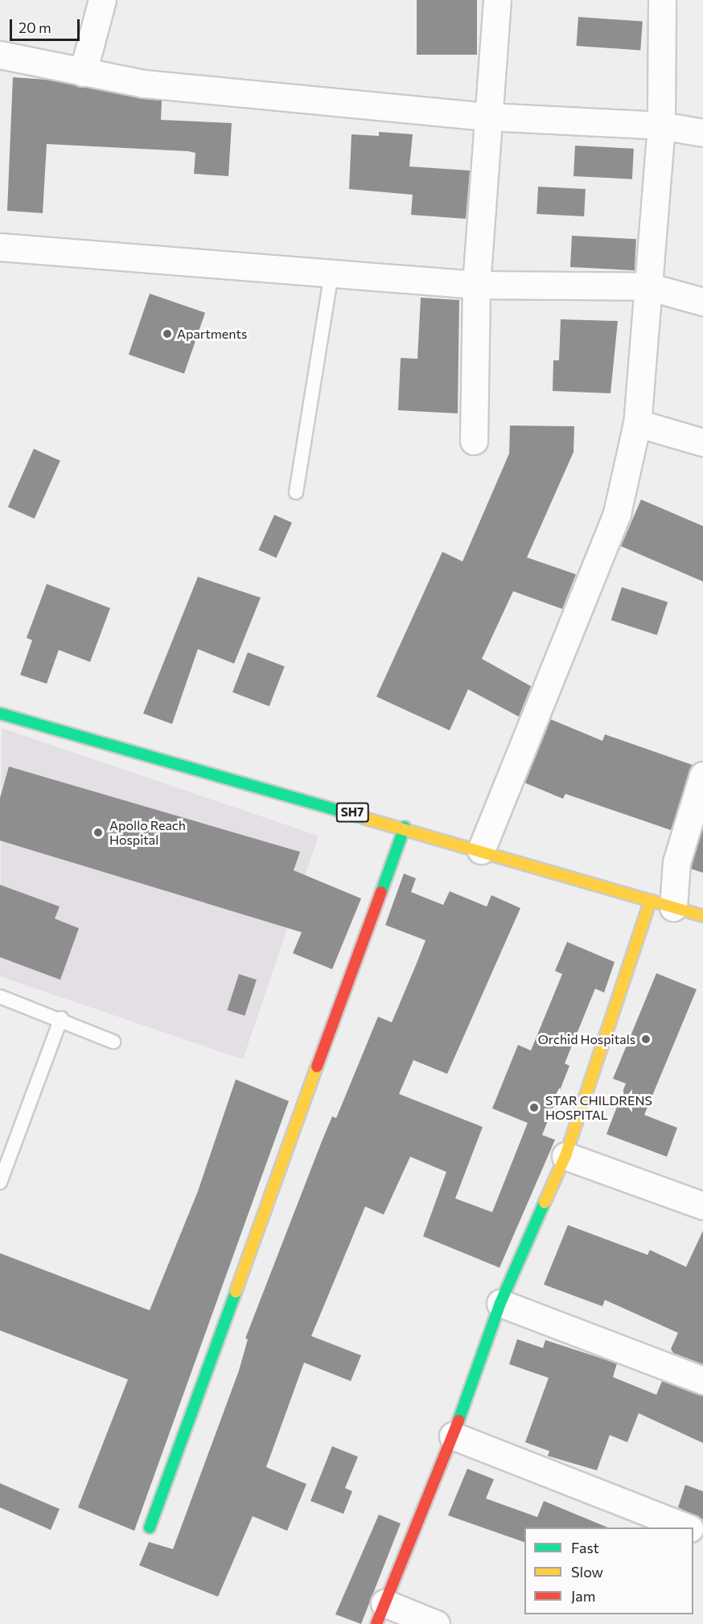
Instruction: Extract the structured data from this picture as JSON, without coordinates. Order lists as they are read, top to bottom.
{
  "streets": {
    "street": ["SH7"]
  },
  "places": [
    "Apartments",
    "Apollo Reach Hospital",
    "Orchid Hospitals",
    "STAR CHILDRENS HOSPITAL"
  ],
  "legend": ["Fast", "Slow", "Jam"],
  "scale_bar": "20 m"
}
